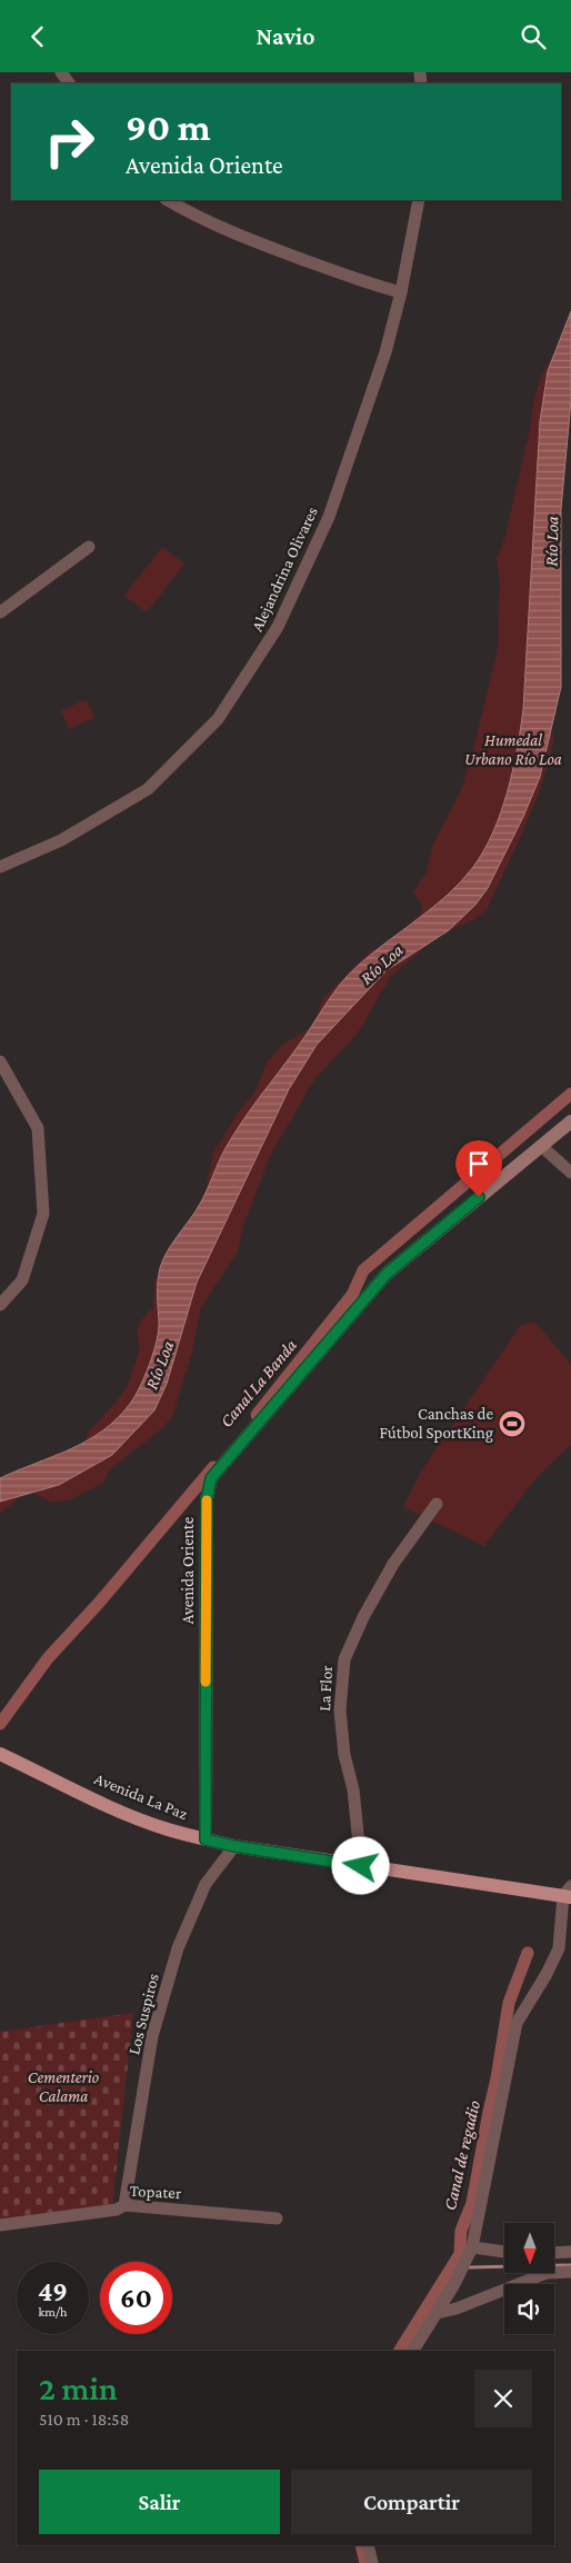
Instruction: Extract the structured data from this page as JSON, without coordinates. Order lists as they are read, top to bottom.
{
  "streets": {
    "main road": ["Avenida La Paz"],
    "street": [
      "Alejandrina Olivares",
      "Avenida Oriente",
      "La Flor",
      "Los Suspiros",
      "Topater"
    ]
  },
  "crossings": [
    ["Avenida Oriente", "Avenida La Paz"],
    ["La Flor", "Avenida La Paz"],
    ["Avenida La Paz", "Los Suspiros"],
    ["Los Suspiros", "Topater"]
  ],
  "water": ["Río Loa", "Canal La Banda", "Canal de regadio"],
  "parks": ["Humedal Urbano Río Loa", "Cementerio Calama"],
  "places": {
    "sports": ["Canchas de Fútbol SportKing"]
  },
  "north": "bottom",
  "page": {
    "header": "Navio",
    "turn": ["90 m", "Avenida Oriente"],
    "speed": "49 km/h",
    "limit": "60",
    "heading": ["2 min", "510 m · 18:58"],
    "buttons": ["Salir", "Compartir"]
  }
}
